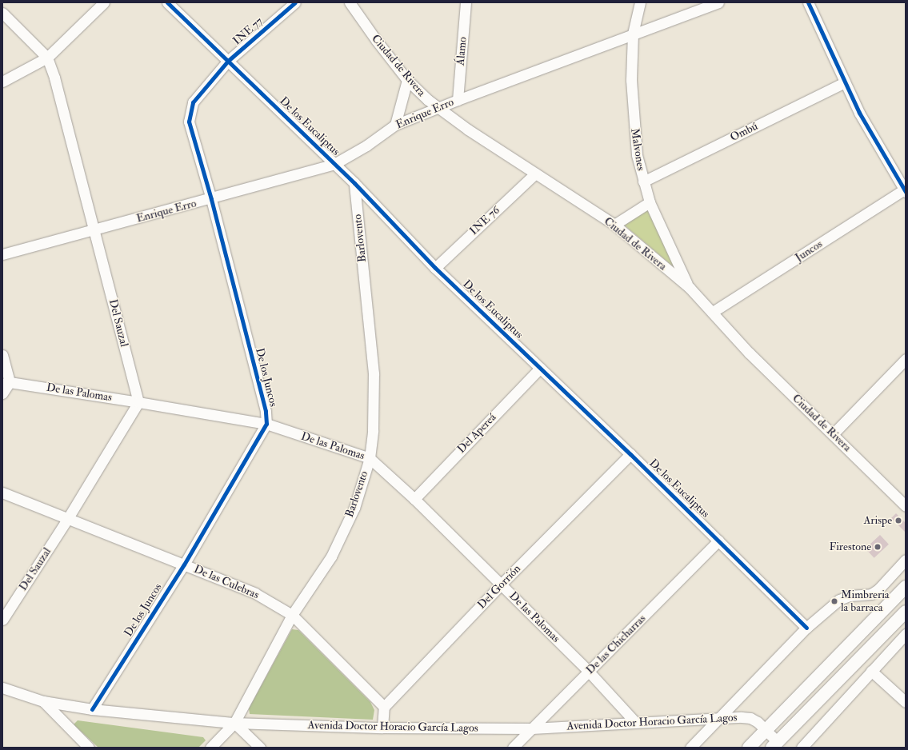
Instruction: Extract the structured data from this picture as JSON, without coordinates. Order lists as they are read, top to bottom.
{
  "streets": {
    "street": [
      "INE 77",
      "Álamo",
      "Ciudad de Rivera",
      "Enrique Erro",
      "De los Eucaliptus",
      "Ombú",
      "Malvones",
      "INE 76",
      "Barlovento",
      "Juncos",
      "Del Sauzal",
      "De los Juncos",
      "De las Palomas",
      "Del Apereá",
      "De las Culebras",
      "Del Gorrión",
      "De las Chicharras",
      "Avenida Doctor Horacio García Lagos"
    ]
  },
  "crossings": [
    ["INE 77", "De los Eucaliptus"],
    ["INE 77", "De los Juncos"],
    ["Álamo", "Enrique Erro"],
    ["Ciudad de Rivera", "Enrique Erro"],
    ["Ciudad de Rivera", "Malvones"],
    ["Ciudad de Rivera", "INE 76"],
    ["Ciudad de Rivera", "Juncos"],
    ["Enrique Erro", "De los Eucaliptus"],
    ["Enrique Erro", "Malvones"],
    ["Enrique Erro", "Del Sauzal"],
    ["Enrique Erro", "De los Juncos"],
    ["De los Eucaliptus", "INE 76"],
    ["De los Eucaliptus", "Barlovento"],
    ["De los Eucaliptus", "De los Juncos"],
    ["De los Eucaliptus", "Del Apereá"],
    ["De los Eucaliptus", "Del Gorrión"],
    ["De los Eucaliptus", "De las Chicharras"],
    ["Ombú", "Malvones"],
    ["Barlovento", "De las Palomas"],
    ["Barlovento", "De las Culebras"],
    ["Barlovento", "Avenida Doctor Horacio García Lagos"],
    ["Del Sauzal", "De las Palomas"],
    ["Del Sauzal", "De las Culebras"],
    ["De los Juncos", "De las Palomas"],
    ["De los Juncos", "De las Culebras"],
    ["De los Juncos", "Avenida Doctor Horacio García Lagos"],
    ["De las Palomas", "Del Apereá"],
    ["De las Palomas", "Del Gorrión"],
    ["De las Palomas", "De las Chicharras"],
    ["De las Palomas", "Avenida Doctor Horacio García Lagos"],
    ["De las Culebras", "Del Gorrión"],
    ["De las Chicharras", "Avenida Doctor Horacio García Lagos"]
  ],
  "places": ["Arispe", "Firestone", "Mimbreria la barraca"]
}
